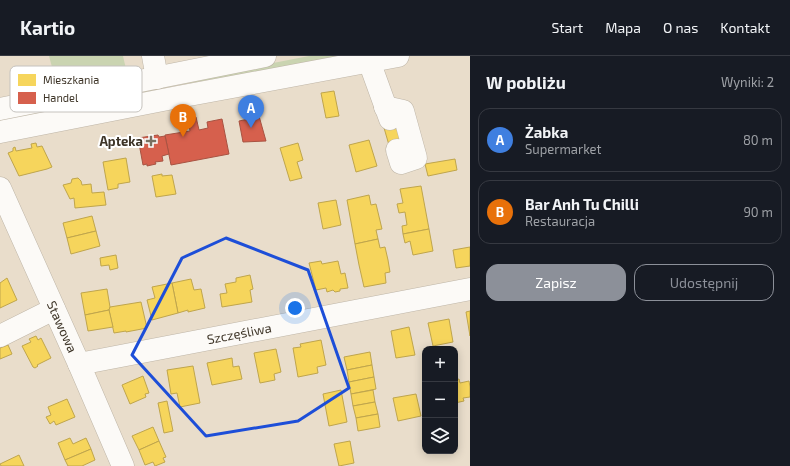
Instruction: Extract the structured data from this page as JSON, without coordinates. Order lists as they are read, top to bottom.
{
  "streets": {
    "street": ["Stawowa", "Szczęśliwa"]
  },
  "crossings": [
    ["Stawowa", "Szczęśliwa"]
  ],
  "places": {
    "health": ["Apteka"]
  },
  "legend": ["Mieszkania", "Handel"],
  "page": {
    "header": "Kartio",
    "nav": [
      "Start",
      "Mapa",
      "O nas",
      "Kontakt"
    ],
    "heading": ["W pobliżu", "Wyniki: 2"],
    "pins": ["A", "B"],
    "list": [
      {
        "mark": "A",
        "name": "Żabka",
        "note": "Supermarket",
        "value": "80 m"
      },
      {
        "mark": "B",
        "name": "Bar Anh Tu Chilli",
        "note": "Restauracja",
        "value": "90 m"
      }
    ],
    "buttons": ["Zapisz", "Udostępnij"],
    "map_buttons": ["+", "−"]
  }
}
